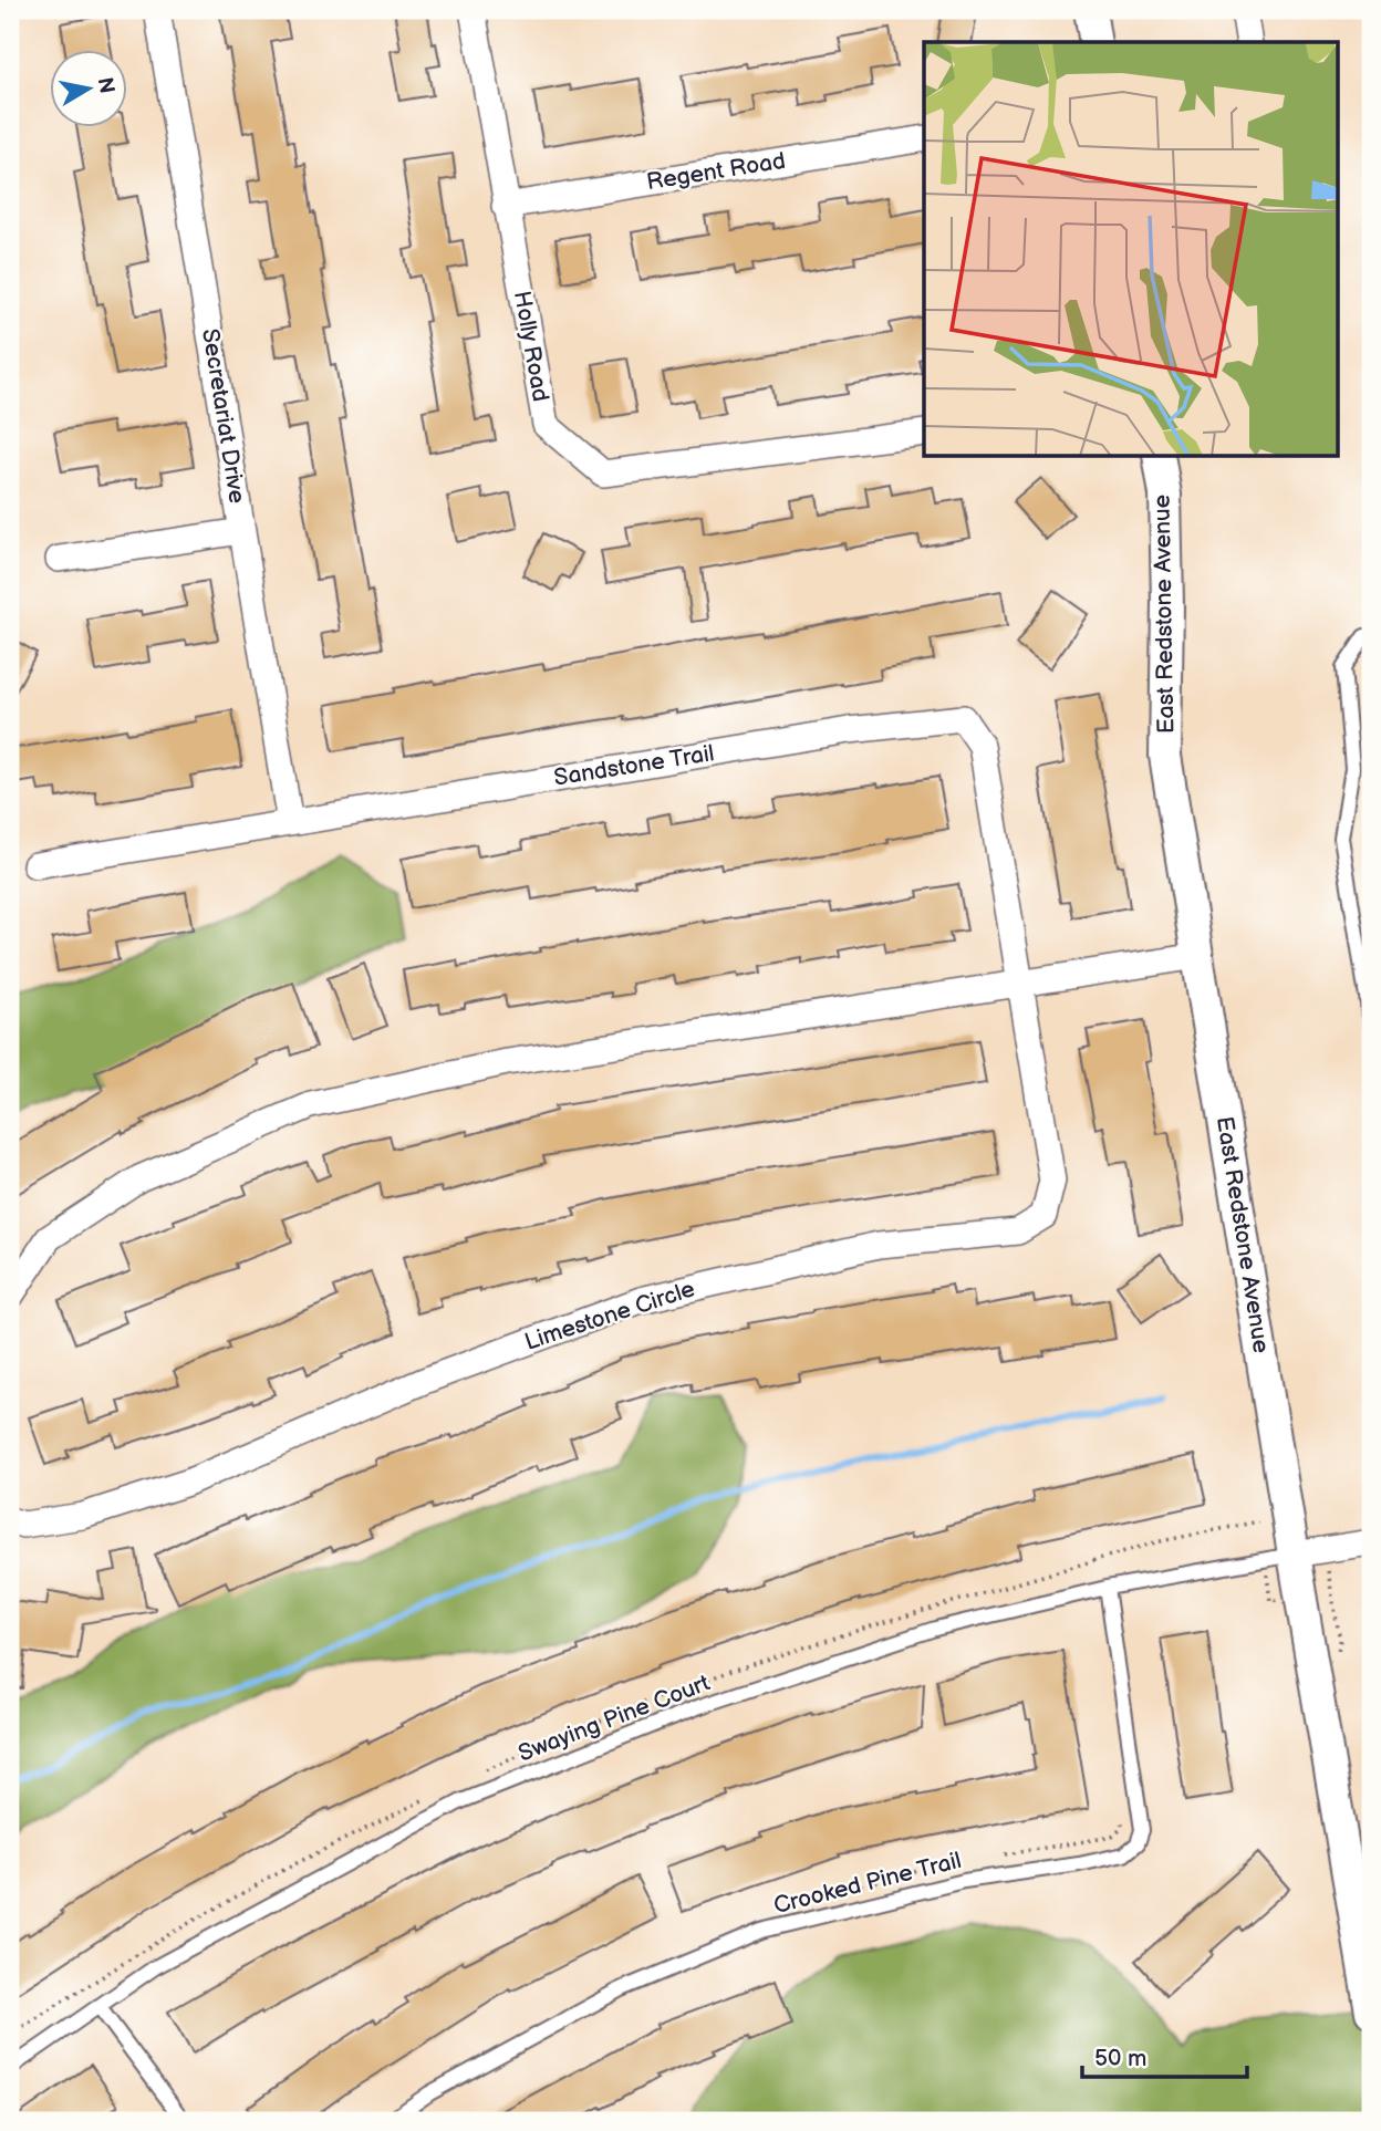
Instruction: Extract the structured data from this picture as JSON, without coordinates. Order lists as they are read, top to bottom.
{
  "streets": {
    "street": [
      "Regent Road",
      "Holly Road",
      "Secretariat Drive",
      "East Redstone Avenue",
      "Sandstone Trail",
      "Limestone Circle"
    ],
    "lane": ["Swaying Pine Court", "Crooked Pine Trail"]
  },
  "crossings": [
    ["Regent Road", "Holly Road"],
    ["Secretariat Drive", "Sandstone Trail"],
    ["East Redstone Avenue", "Swaying Pine Court"],
    ["Sandstone Trail", "Limestone Circle"],
    ["Swaying Pine Court", "Crooked Pine Trail"]
  ],
  "scale_bar": "50 m",
  "north": "right"
}
